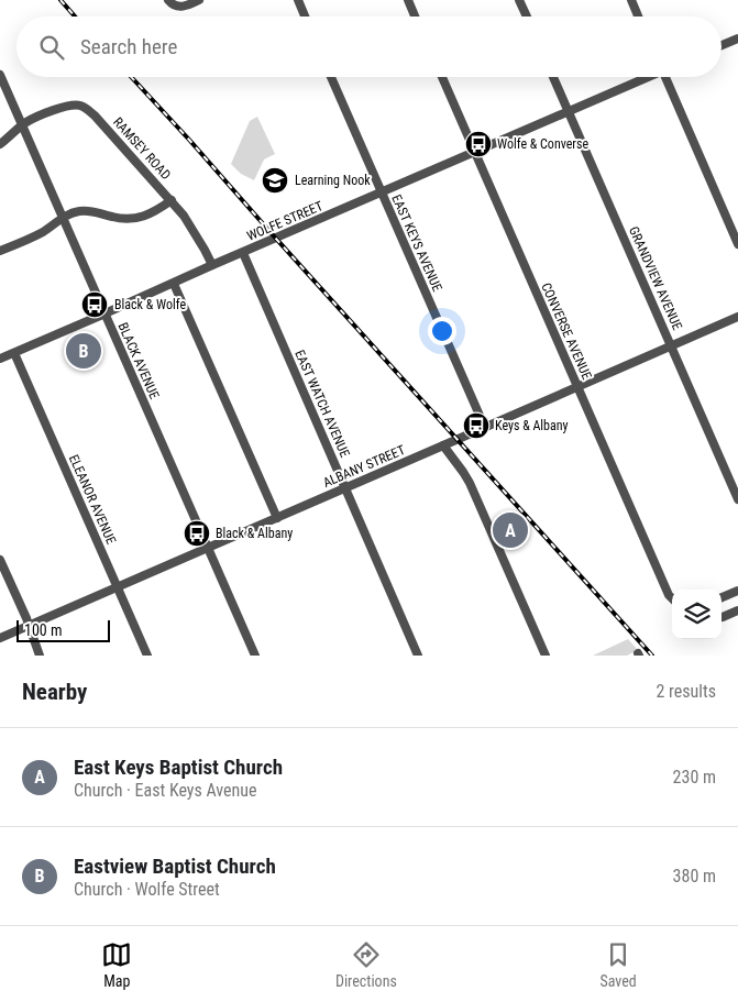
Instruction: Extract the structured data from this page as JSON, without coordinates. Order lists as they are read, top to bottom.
{
  "streets": {
    "street": [
      "RAMSEY ROAD",
      "WOLFE STREET",
      "EAST KEYS AVENUE",
      "GRANDVIEW AVENUE",
      "CONVERSE AVENUE",
      "BLACK AVENUE",
      "EAST WATCH AVENUE",
      "ALBANY STREET",
      "ELEANOR AVENUE"
    ]
  },
  "crossings": [
    ["RAMSEY ROAD", "WOLFE STREET"],
    ["RAMSEY ROAD", "BLACK AVENUE"],
    ["WOLFE STREET", "EAST KEYS AVENUE"],
    ["WOLFE STREET", "GRANDVIEW AVENUE"],
    ["WOLFE STREET", "CONVERSE AVENUE"],
    ["WOLFE STREET", "BLACK AVENUE"],
    ["WOLFE STREET", "EAST WATCH AVENUE"],
    ["WOLFE STREET", "ELEANOR AVENUE"],
    ["EAST KEYS AVENUE", "ALBANY STREET"],
    ["GRANDVIEW AVENUE", "ALBANY STREET"],
    ["CONVERSE AVENUE", "ALBANY STREET"],
    ["BLACK AVENUE", "ALBANY STREET"],
    ["EAST WATCH AVENUE", "ALBANY STREET"],
    ["ALBANY STREET", "ELEANOR AVENUE"]
  ],
  "places": {
    "bus stop": [
      "Wolfe & Converse",
      "Black & Wolfe",
      "Keys & Albany",
      "Black & Albany"
    ],
    "school or university": ["Learning Nook"]
  },
  "scale_bar": "100 m",
  "page": {
    "search": "Search here",
    "pins": ["B", "A"],
    "scale": "100 m",
    "heading": ["Nearby", "2 results"],
    "list": [
      {
        "mark": "A",
        "name": "East Keys Baptist Church",
        "note": "Church · East Keys Avenue",
        "value": "230 m"
      },
      {
        "mark": "B",
        "name": "Eastview Baptist Church",
        "note": "Church · Wolfe Street",
        "value": "380 m"
      }
    ],
    "nav": ["Map", "Directions", "Saved"]
  }
}
